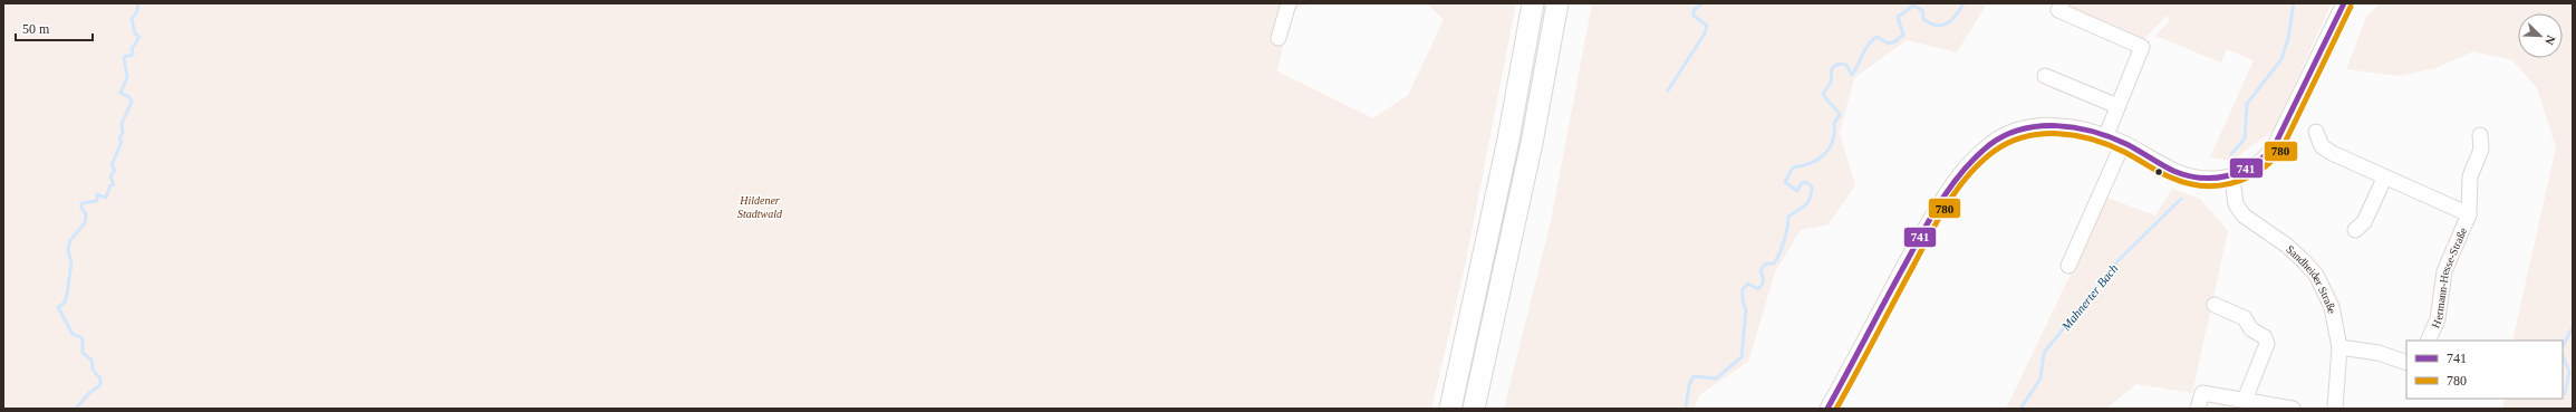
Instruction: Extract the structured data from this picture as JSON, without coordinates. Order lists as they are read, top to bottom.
{
  "streets": {
    "street": ["Hermann-Hesse-Straße", "Sandheider Straße"]
  },
  "water": ["Mahnerter Bach"],
  "parks": ["Hildener Stadtwald"],
  "lines": ["transit line 741", "transit line 780"],
  "legend": ["741", "780"],
  "scale_bar": "50 m",
  "north": "bottom right"
}
